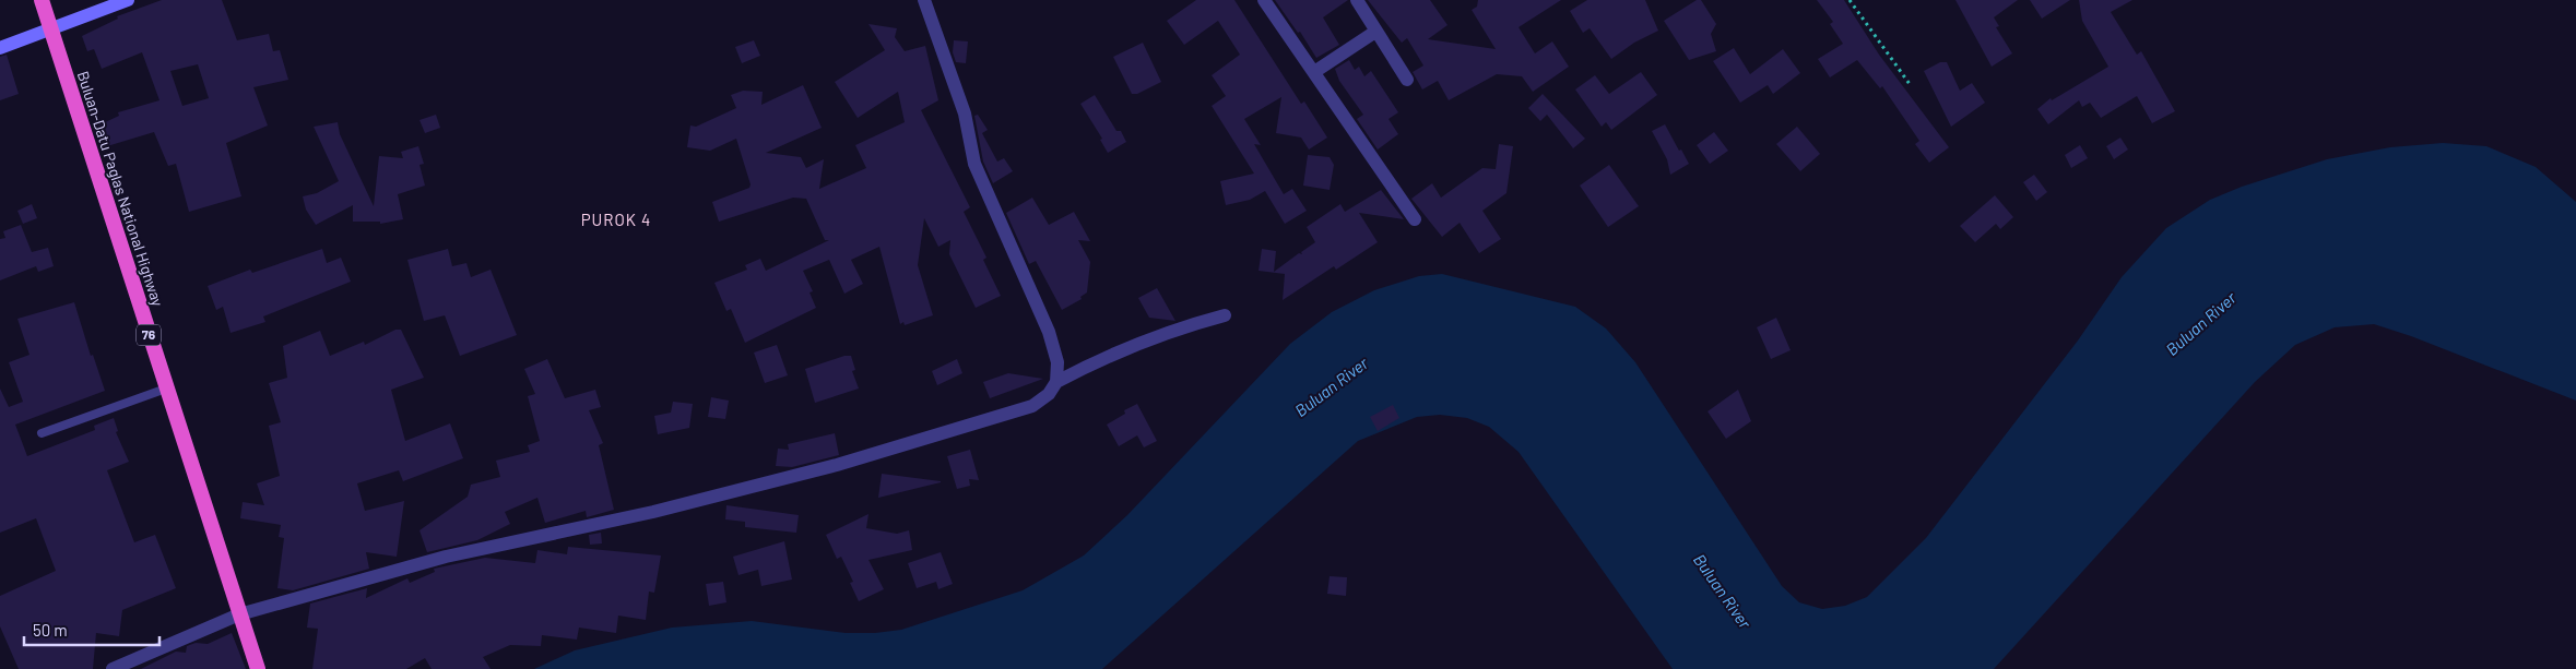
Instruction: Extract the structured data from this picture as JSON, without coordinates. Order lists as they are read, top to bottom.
{
  "streets": {
    "highway": ["Buluan-Datu Paglas National Highway", "76"]
  },
  "districts": ["PUROK 4"],
  "water": ["Buluan River"],
  "scale_bar": "50 m"
}
